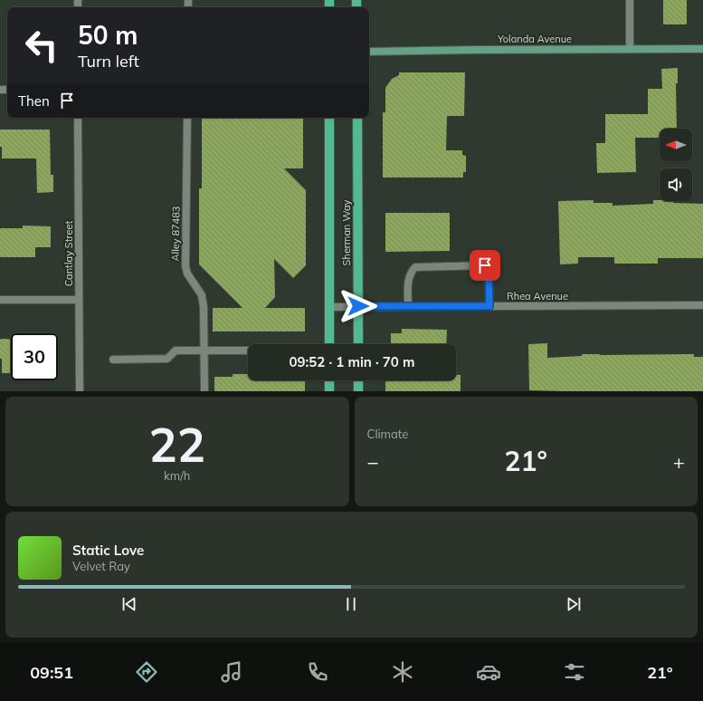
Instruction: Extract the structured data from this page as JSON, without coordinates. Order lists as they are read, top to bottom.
{
  "streets": {
    "main road": ["Sherman Way"],
    "street": [
      "Yolanda Avenue",
      "Alley 87483",
      "Cantlay Street",
      "Rhea Avenue"
    ]
  },
  "crossings": [
    ["Sherman Way", "Rhea Avenue"]
  ],
  "north": "left",
  "page": {
    "turn": ["50 m", "Turn left"],
    "then": "Then",
    "limit": "30",
    "trip": "09:52 · 1 min · 70 m",
    "tile": [
      ["22", "km/h"],
      "Climate"
    ],
    "heat": ["−", "21°", "+"],
    "song": ["Static Love", "Velvet Ray"],
    "tabs": ["09:51", "21°"]
  }
}
